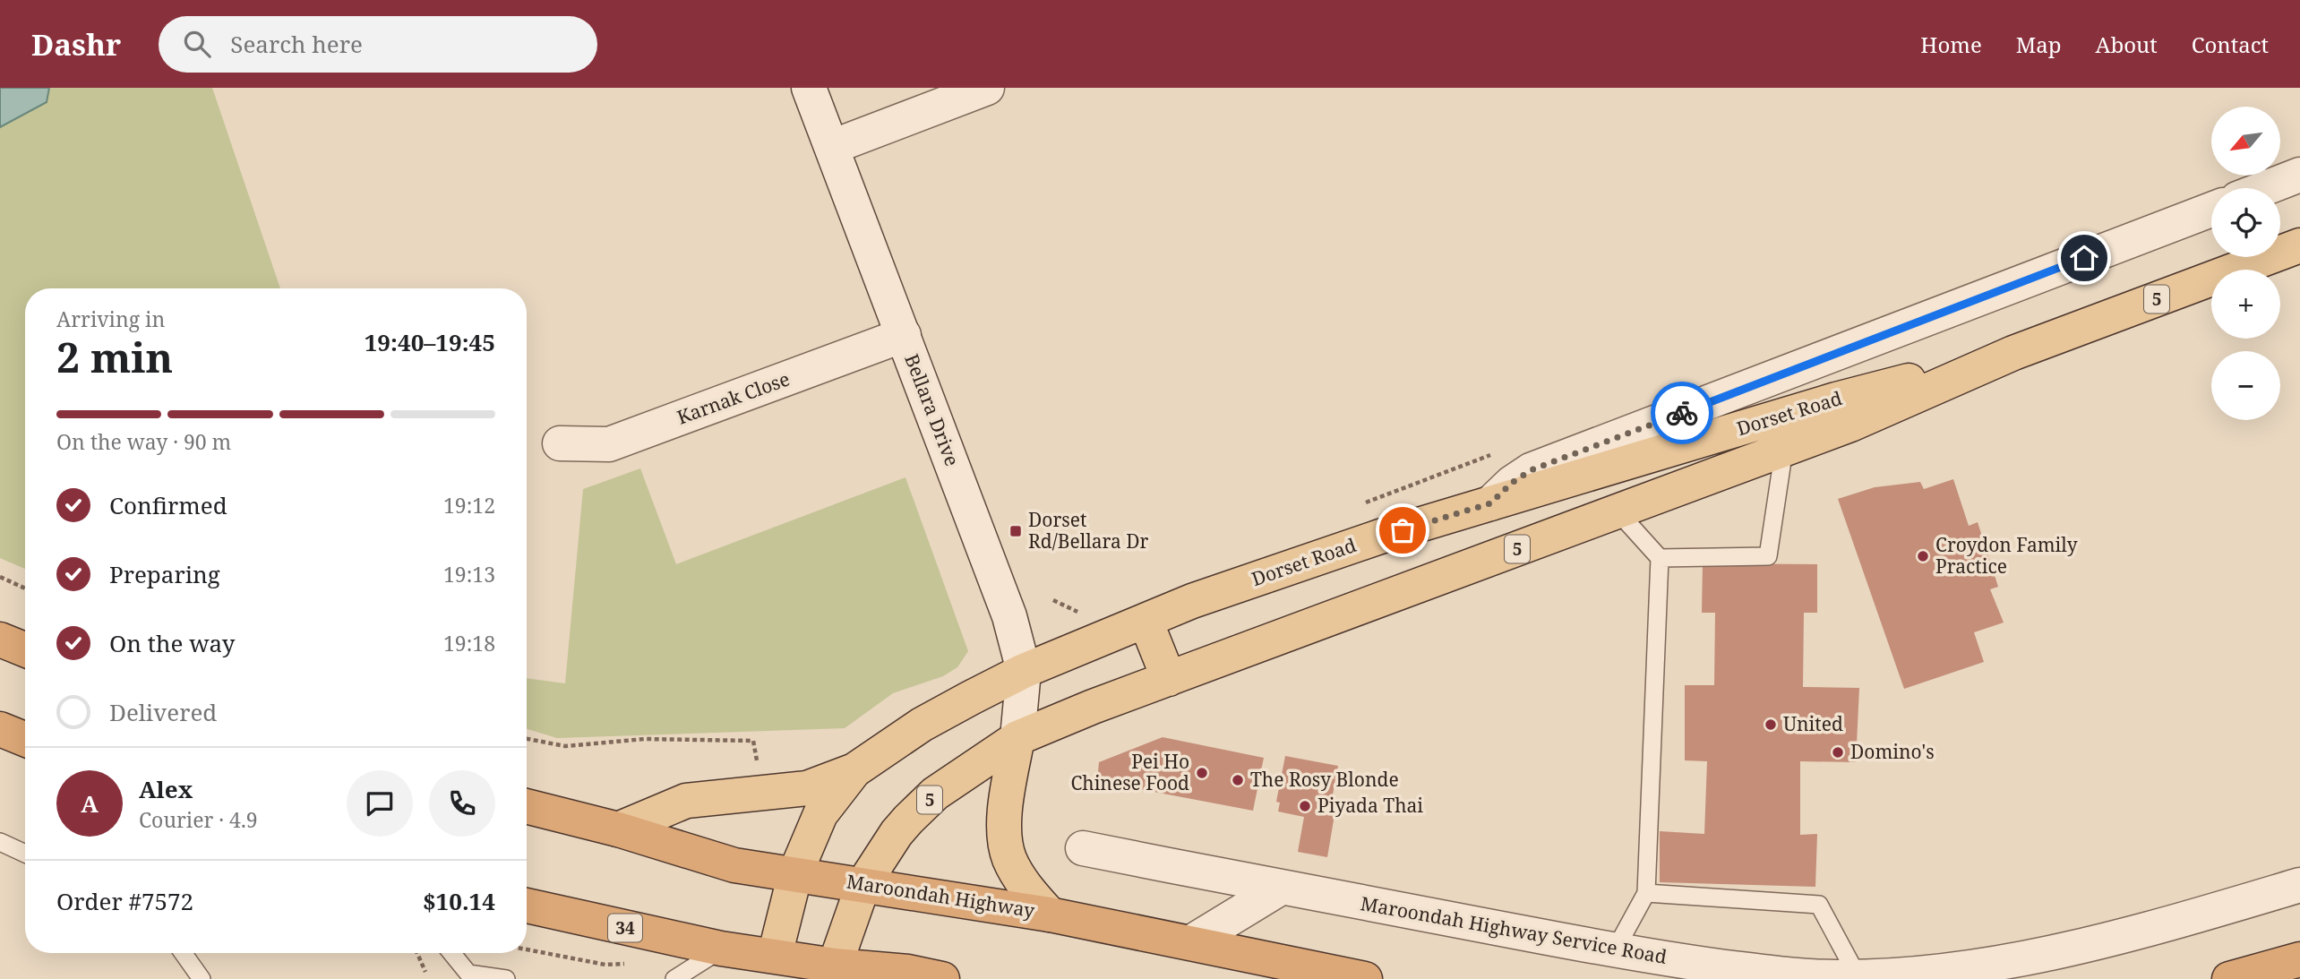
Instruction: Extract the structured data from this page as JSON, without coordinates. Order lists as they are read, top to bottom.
{
  "streets": {
    "highway": ["Maroondah Highway", "34"],
    "main road": ["5", "Dorset Road"],
    "street": ["Karnak Close", "Bellara Drive", "Maroondah Highway Service Road"]
  },
  "crossings": [
    ["Karnak Close", "Bellara Drive"],
    ["Bellara Drive", "Dorset Road"],
    ["Dorset Road", "Maroondah Highway"],
    ["Dorset Road", "34"]
  ],
  "places": {
    "transit": ["Dorset Rd/Bellara Dr"],
    "other": [
      "Croydon Family Practice",
      "United",
      "Domino's",
      "Pei Ho Chinese Food",
      "The Rosy Blonde",
      "Piyada Thai"
    ]
  },
  "north": "bottom left",
  "page": {
    "header": "Dashr",
    "search": "Search here",
    "nav": [
      "Home",
      "Map",
      "About",
      "Contact"
    ],
    "map_buttons": ["+", "−"],
    "heading": ["2 min", "Arriving in", "19:40–19:45"],
    "panel": [
      "Alex",
      "Courier · 4.9",
      "Order #7572",
      "$10.14"
    ],
    "bar": "On the way · 90 m",
    "list": [
      ["Confirmed", "19:12"],
      ["Preparing", "19:13"],
      ["On the way", "19:18"],
      "Delivered"
    ],
    "round": "A"
  }
}
